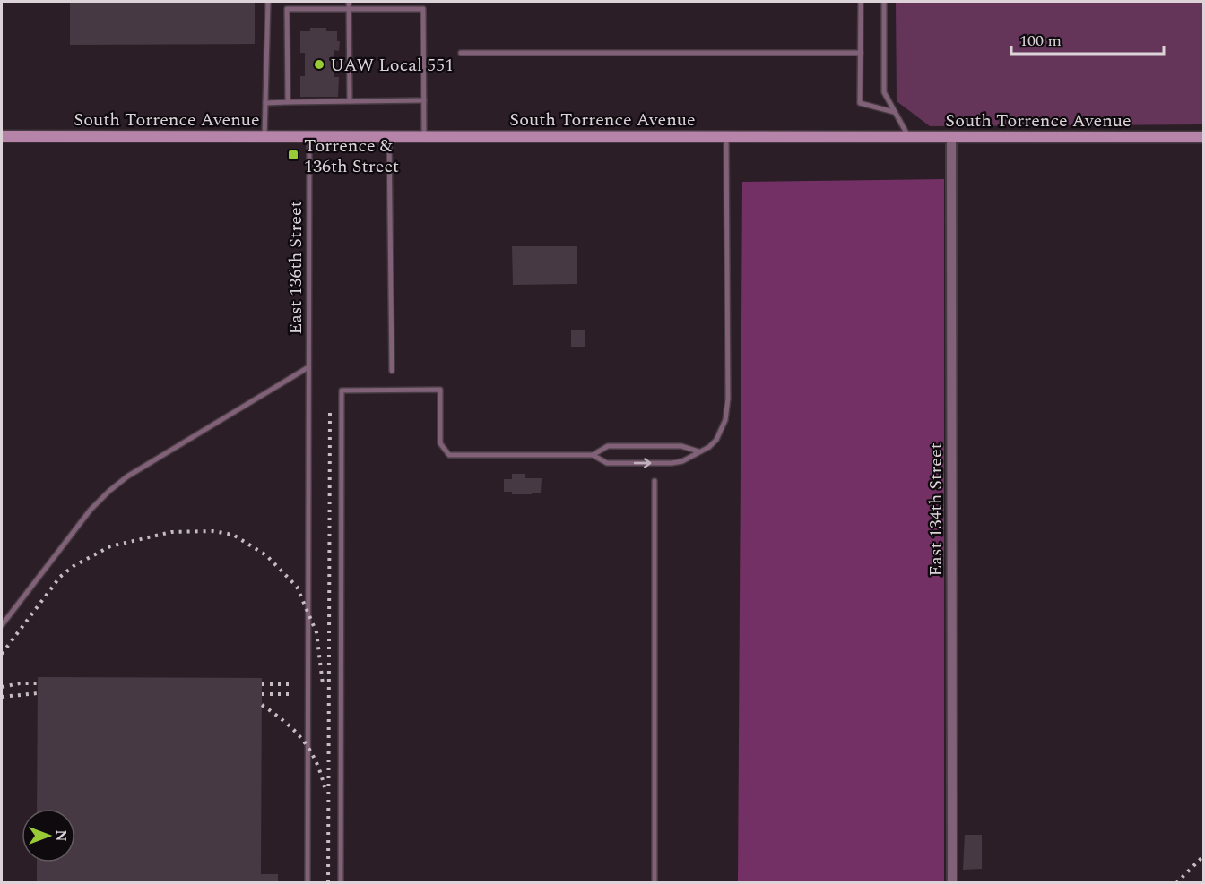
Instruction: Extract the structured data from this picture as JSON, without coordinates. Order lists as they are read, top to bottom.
{
  "streets": {
    "main road": ["South Torrence Avenue"],
    "street": ["East 134th Street"],
    "lane": ["East 136th Street"]
  },
  "crossings": [
    ["South Torrence Avenue", "East 136th Street"],
    ["South Torrence Avenue", "East 134th Street"]
  ],
  "places": {
    "other": ["UAW Local 551"],
    "transit": ["Torrence & 136th Street"]
  },
  "scale_bar": "100 m",
  "north": "right"
}
